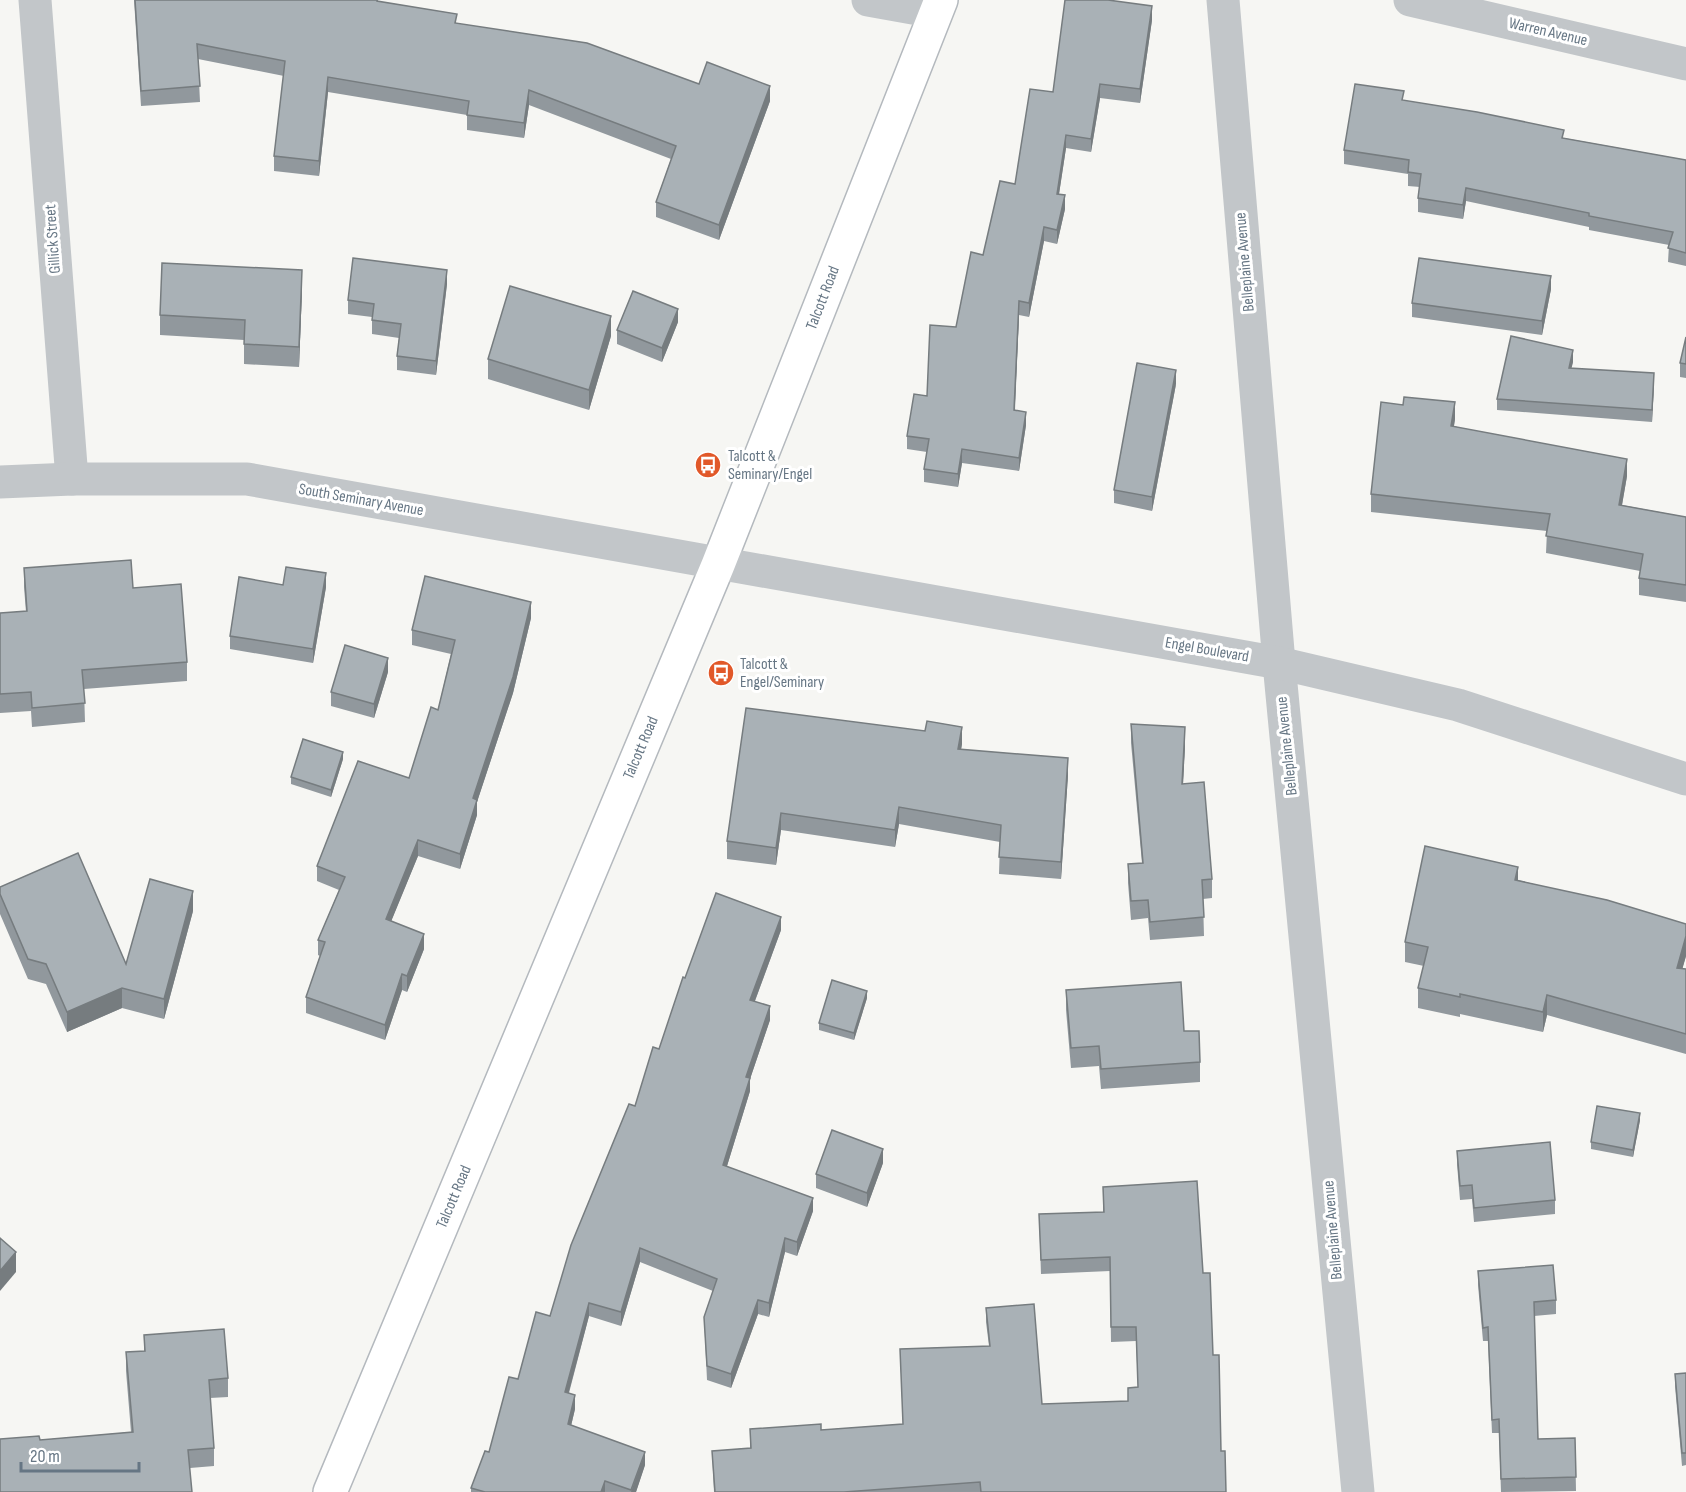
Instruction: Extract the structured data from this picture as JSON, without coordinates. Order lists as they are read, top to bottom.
{
  "streets": {
    "street": [
      "Warren Avenue",
      "Gillick Street",
      "Belleplaine Avenue",
      "Talcott Road",
      "South Seminary Avenue",
      "Engel Boulevard"
    ]
  },
  "crossings": [
    ["Gillick Street", "South Seminary Avenue"],
    ["Belleplaine Avenue", "Engel Boulevard"],
    ["Talcott Road", "South Seminary Avenue"],
    ["Talcott Road", "Engel Boulevard"],
    ["South Seminary Avenue", "Engel Boulevard"]
  ],
  "places": {
    "bus stop": ["Talcott & Seminary/Engel", "Talcott & Engel/Seminary"]
  },
  "scale_bar": "20 m"
}
